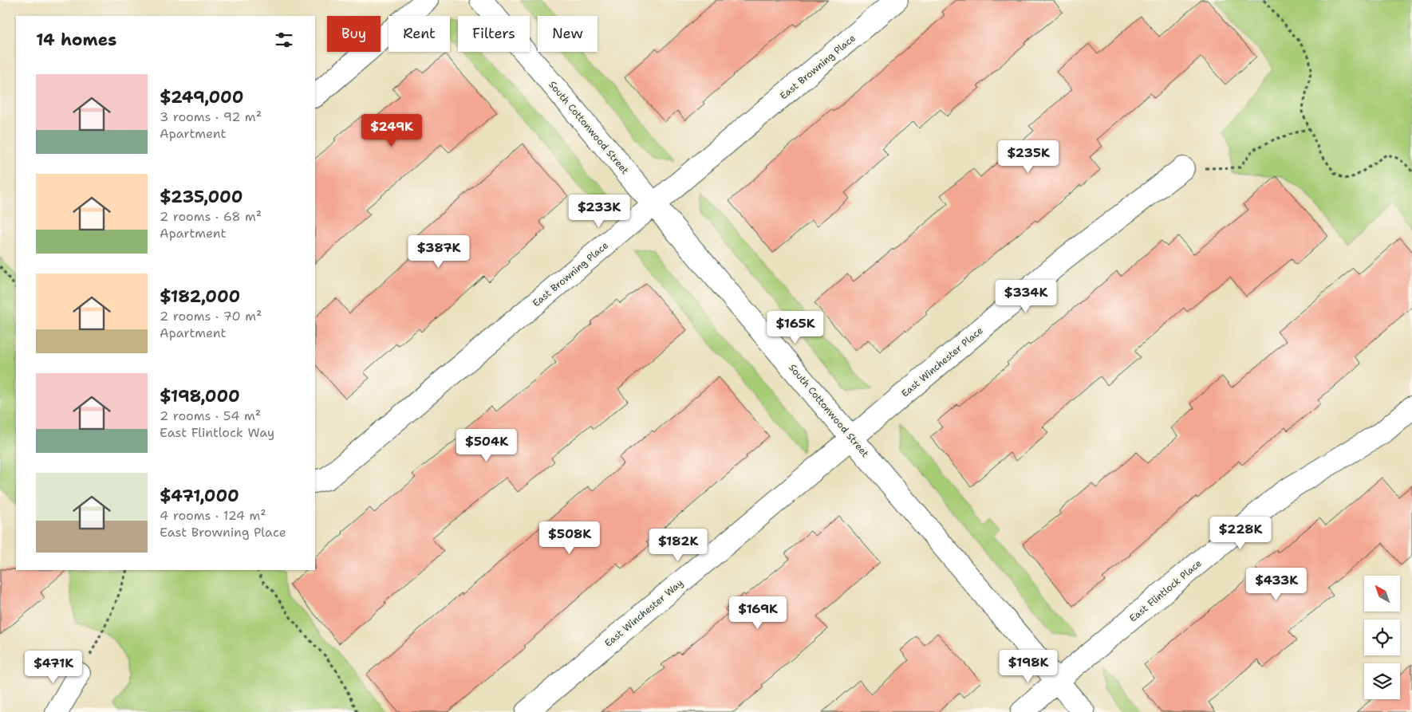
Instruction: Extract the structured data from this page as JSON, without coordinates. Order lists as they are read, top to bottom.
{
  "streets": {
    "street": [
      "East Browning Place",
      "South Cottonwood Street",
      "East Winchester Place",
      "East Flintlock Place",
      "East Winchester Way"
    ]
  },
  "crossings": [
    ["East Browning Place", "South Cottonwood Street"],
    ["South Cottonwood Street", "East Winchester Place"],
    ["South Cottonwood Street", "East Flintlock Place"],
    ["South Cottonwood Street", "East Winchester Way"],
    ["East Winchester Place", "East Winchester Way"]
  ],
  "north": "top left",
  "page": {
    "chip": [
      "Buy",
      "Rent",
      "Filters",
      "New"
    ],
    "heading": "14 homes",
    "list": [
      {
        "name": "$249,000",
        "note": "3 rooms · 92 m² · Apartment"
      },
      {
        "name": "$235,000",
        "note": "2 rooms · 68 m² · Apartment"
      },
      {
        "name": "$182,000",
        "note": "2 rooms · 70 m² · Apartment"
      },
      {
        "name": "$198,000",
        "note": "2 rooms · 54 m² · East Flintlock Way"
      },
      {
        "name": "$471,000",
        "note": "4 rooms · 124 m² · East Browning Place"
      }
    ],
    "price": [
      "$249K",
      "$235K",
      "$233K",
      "$387K",
      "$334K",
      "$165K",
      "$504K",
      "$228K",
      "$508K",
      "$182K",
      "$433K",
      "$169K",
      "$198K",
      "$471K"
    ]
  }
}
